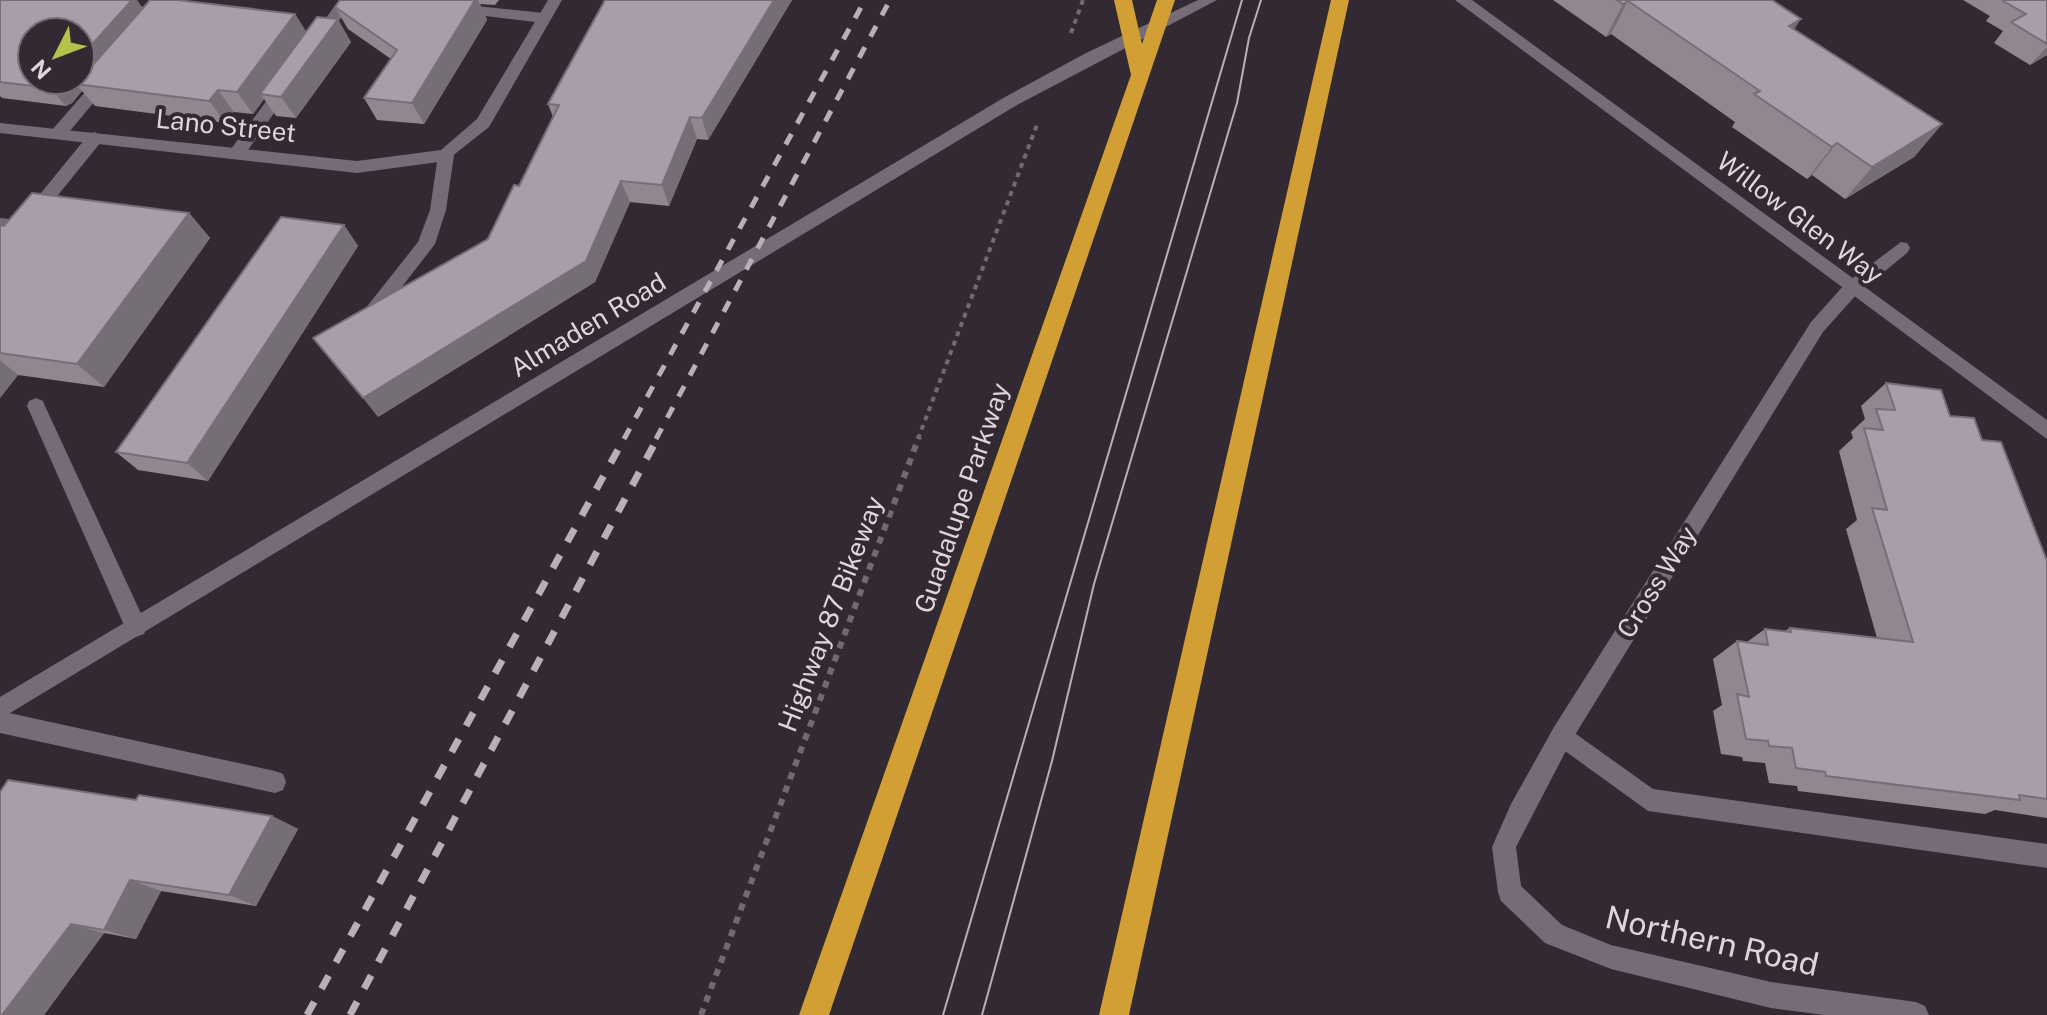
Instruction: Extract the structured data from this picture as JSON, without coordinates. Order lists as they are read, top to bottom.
{
  "streets": {
    "highway": ["Guadalupe Parkway"],
    "street": [
      "Lano Street",
      "Willow Glen Way",
      "Almaden Road",
      "Cross Way",
      "Northern Road"
    ],
    "path": ["Highway 87 Bikeway"]
  },
  "crossings": [
    ["Willow Glen Way", "Cross Way"],
    ["Cross Way", "Northern Road"]
  ],
  "north": "bottom left"
}
